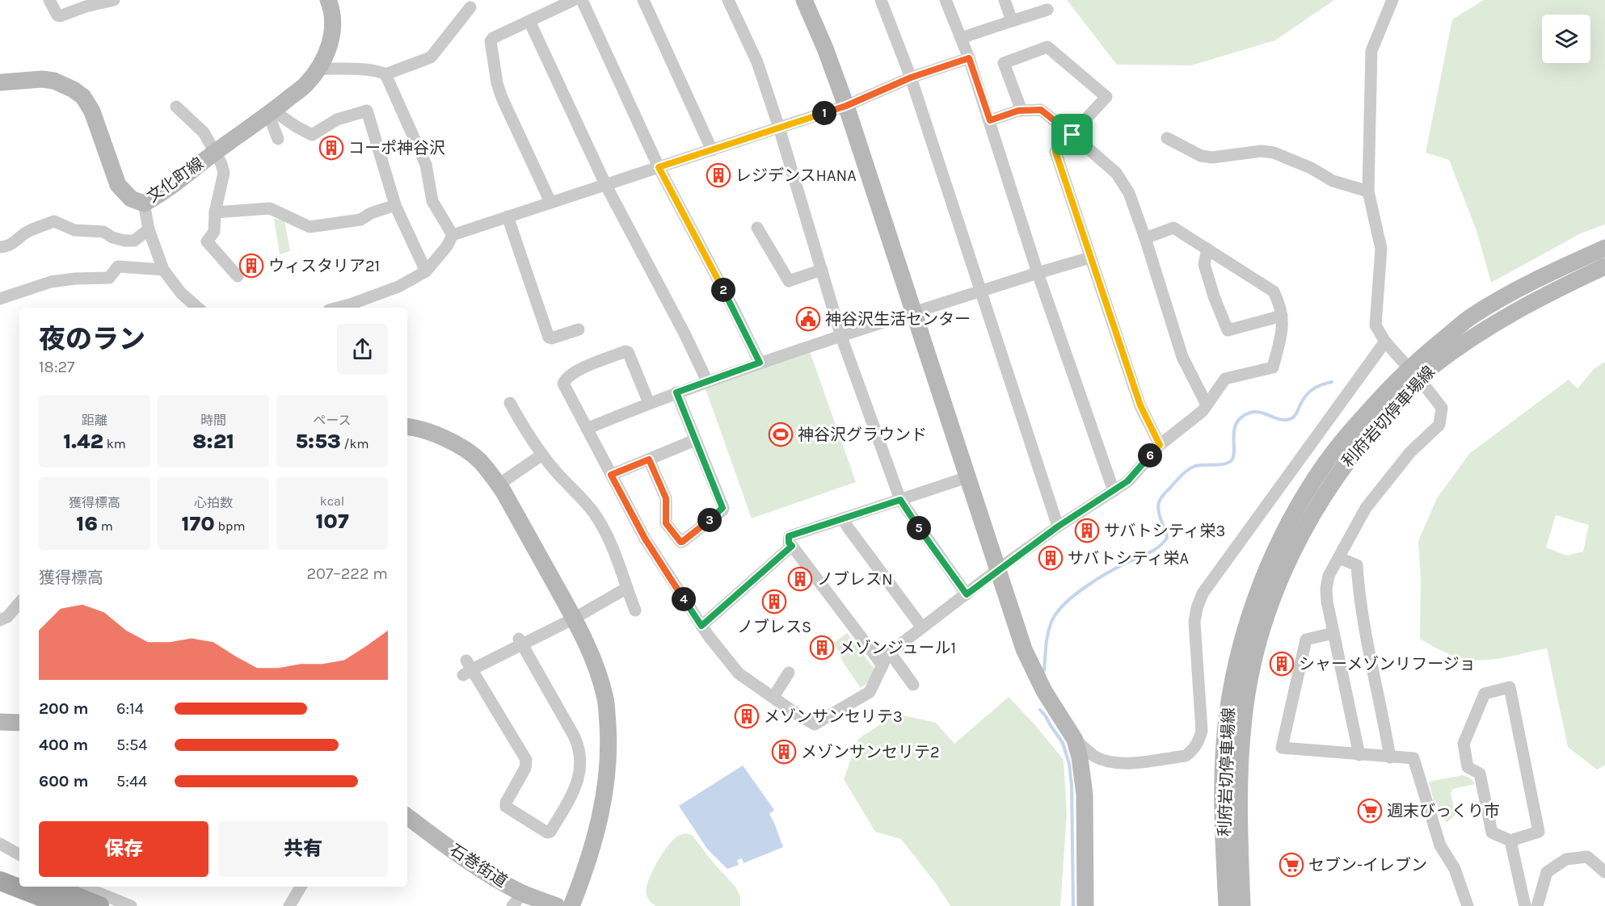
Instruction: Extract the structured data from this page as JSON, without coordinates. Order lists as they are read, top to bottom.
{
  "streets": {
    "street": ["文化町線", "利府岩切停車場線", "石巻街道"]
  },
  "places": {
    "building": [
      "コーポ神谷沢",
      "レジデンスHANA",
      "ウィスタリア21",
      "サバトシティ栄3",
      "サバトシティ栄A",
      "ノブレスN",
      "ノブレスS",
      "メゾンジュール1",
      "シャーメゾンリフージョ",
      "メゾンサンセリテ3",
      "メゾンサンセリテ2"
    ],
    "public building": ["神谷沢生活センター"],
    "sports": ["神谷沢グラウンド"],
    "supermarket": ["週末びっくり市", "セブン-イレブン"]
  },
  "page": {
    "pins": [
      "1",
      "2",
      "6",
      "3",
      "5",
      "4"
    ],
    "heading": ["夜のラン", "18:27"],
    "stats": [
      ["距離", "1.42 km"],
      ["時間", "8:21"],
      ["ペース", "5:53 /km"],
      ["獲得標高", "16 m"],
      ["心拍数", "170 bpm"],
      ["kcal", "107"]
    ],
    "chart": ["獲得標高", "207–222 m"],
    "list": [
      {
        "name": "200 m",
        "note": "6:14"
      },
      {
        "name": "400 m",
        "note": "5:54"
      },
      {
        "name": "600 m",
        "note": "5:44"
      }
    ],
    "buttons": ["保存", "共有"]
  }
}
